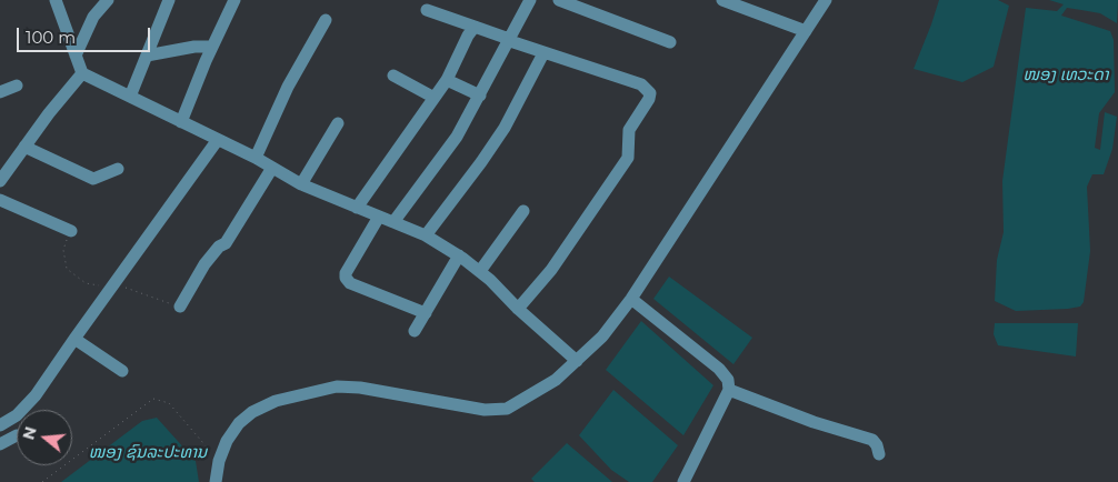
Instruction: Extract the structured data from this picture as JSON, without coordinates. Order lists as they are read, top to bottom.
{
  "water": ["ໜອງ ເທວະດາ", "ໜອງ ຊົນລະປະທານ"],
  "scale_bar": "100 m",
  "north": "left"
}
